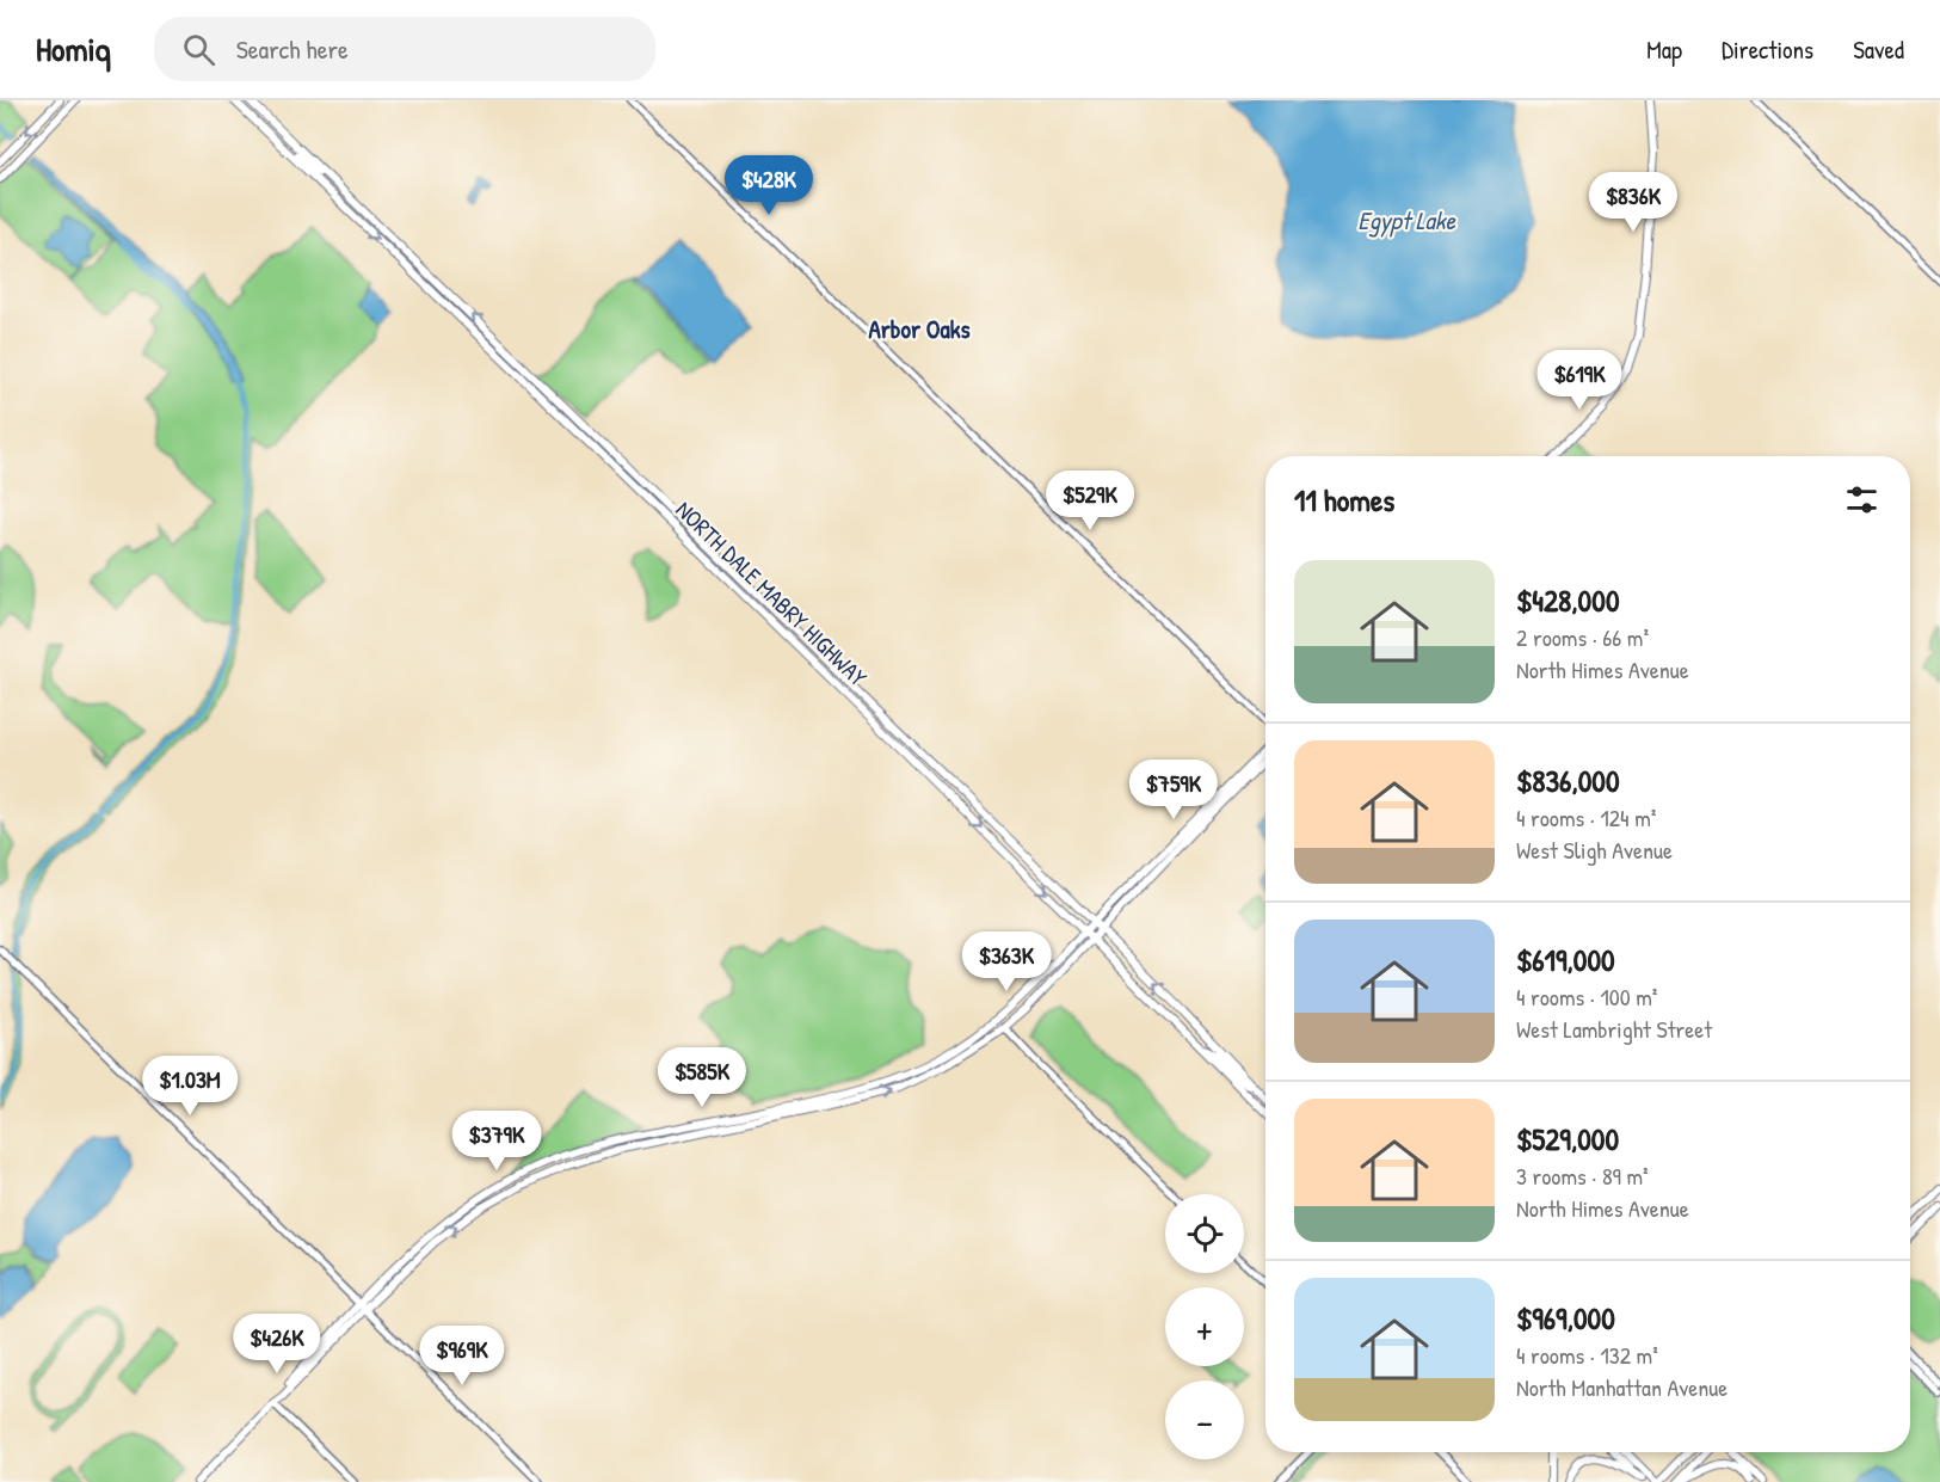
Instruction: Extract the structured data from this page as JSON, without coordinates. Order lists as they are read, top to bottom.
{
  "streets": {
    "main road": ["NORTH DALE MABRY HIGHWAY"]
  },
  "districts": ["Arbor Oaks"],
  "water": ["Egypt Lake"],
  "page": {
    "header": "Homiq",
    "search": "Search here",
    "nav": ["Map", "Directions", "Saved"],
    "price": [
      "$428K",
      "$836K",
      "$619K",
      "$529K",
      "$759K",
      "$363K",
      "$585K",
      "$1.03M",
      "$379K",
      "$426K",
      "$969K"
    ],
    "heading": "11 homes",
    "list": [
      {
        "name": "$428,000",
        "note": "2 rooms · 66 m² · North Himes Avenue"
      },
      {
        "name": "$836,000",
        "note": "4 rooms · 124 m² · West Sligh Avenue"
      },
      {
        "name": "$619,000",
        "note": "4 rooms · 100 m² · West Lambright Street"
      },
      {
        "name": "$529,000",
        "note": "3 rooms · 89 m² · North Himes Avenue"
      },
      {
        "name": "$969,000",
        "note": "4 rooms · 132 m² · North Manhattan Avenue"
      }
    ],
    "map_buttons": ["+", "−"]
  }
}
